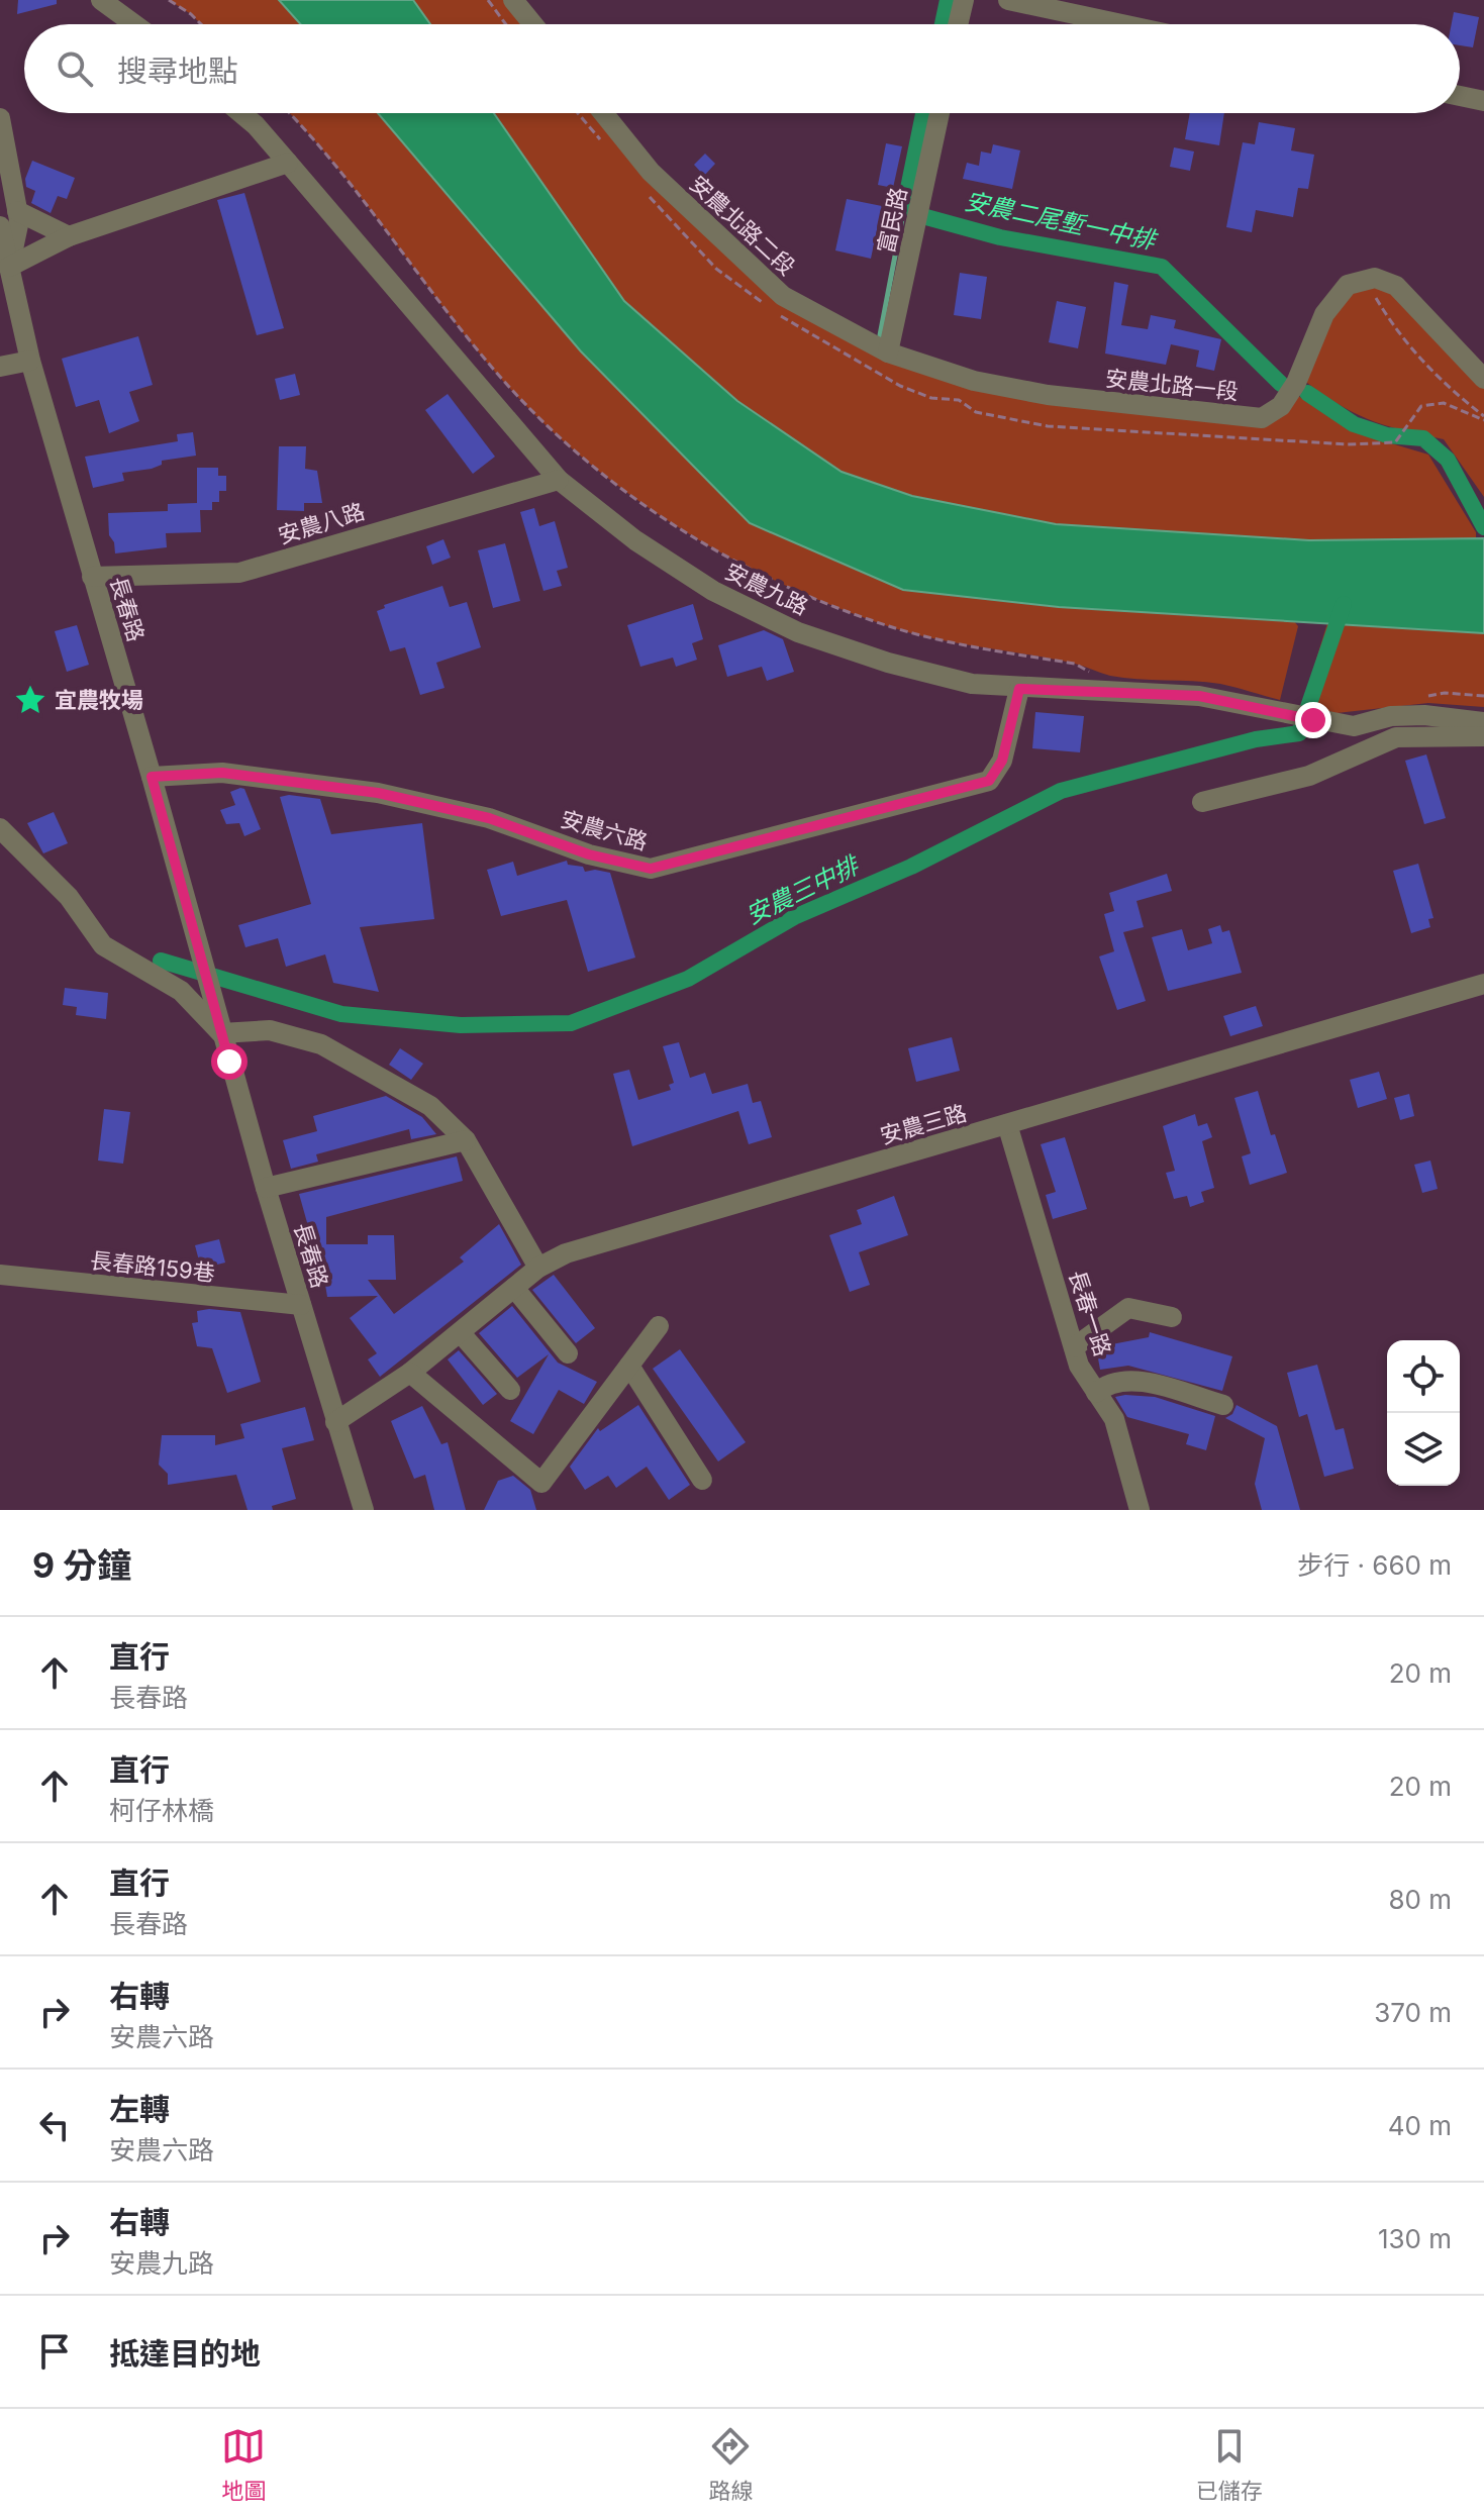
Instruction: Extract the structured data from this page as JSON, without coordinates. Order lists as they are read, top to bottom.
{
  "streets": {
    "street": [
      "富民路",
      "安農北路二段",
      "安農北路一段",
      "安農八路",
      "安農九路",
      "長春路",
      "安農六路",
      "安農三路",
      "長春路159巷",
      "長春一路"
    ]
  },
  "crossings": [
    ["富民路", "安農北路二段"],
    ["富民路", "安農北路一段"],
    ["安農北路二段", "安農北路一段"],
    ["安農八路", "安農九路"],
    ["安農八路", "長春路"],
    ["安農九路", "安農六路"],
    ["長春路", "安農六路"],
    ["長春路", "安農三路"],
    ["長春路", "長春路159巷"],
    ["安農三路", "長春一路"]
  ],
  "water": ["安農二尾塹一中排", "安農三中排"],
  "places": {
    "place": ["宜農牧場"]
  },
  "page": {
    "search": "搜尋地點",
    "heading": ["9 分鐘", "步行 · 660 m"],
    "list": [
      ["直行", "長春路", "20 m"],
      ["直行", "柯仔林橋", "20 m"],
      ["直行", "長春路", "80 m"],
      ["右轉", "安農六路", "370 m"],
      ["左轉", "安農六路", "40 m"],
      ["右轉", "安農九路", "130 m"],
      "抵達目的地"
    ],
    "nav": ["地圖", "路線", "已儲存"]
  }
}
